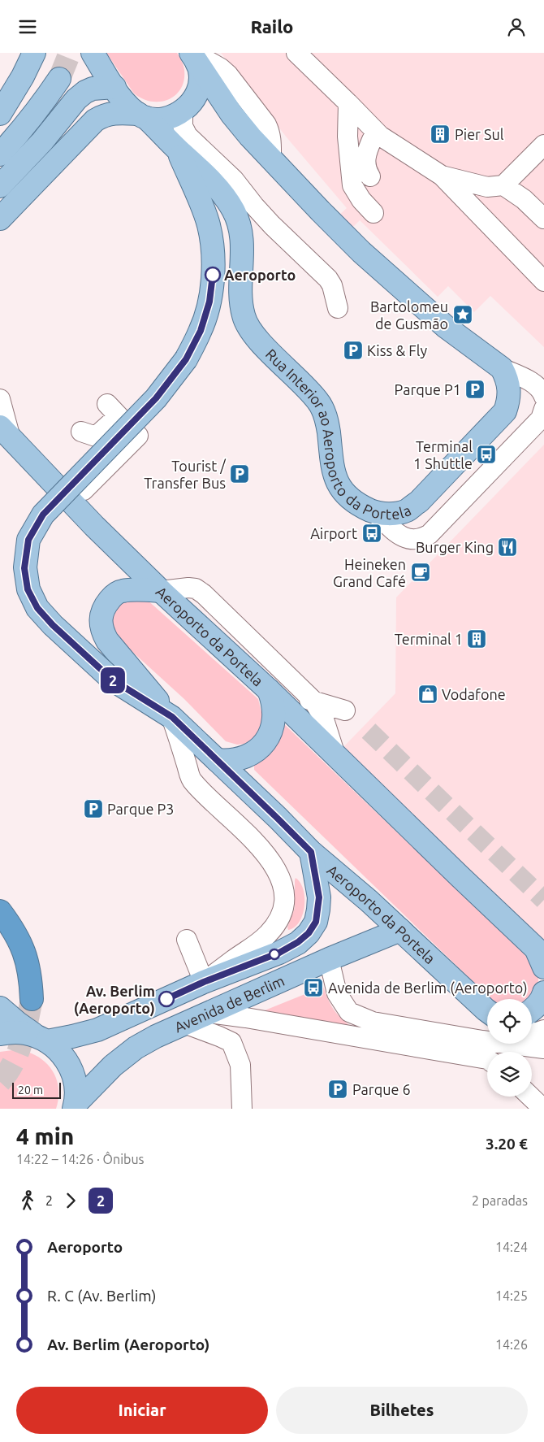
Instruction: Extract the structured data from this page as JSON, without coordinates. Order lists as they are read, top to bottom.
{
  "streets": {
    "main road": ["Rua Interior ao Aeroporto da Portela", "Aeroporto da Portela", "Avenida de Berlim"]
  },
  "crossings": [
    ["Rua Interior ao Aeroporto da Portela", "Aeroporto da Portela"],
    ["Aeroporto da Portela", "Avenida de Berlim"]
  ],
  "places": {
    "building": ["Pier Sul", "Terminal 1"],
    "other": ["Aeroporto", "Av. Berlim (Aeroporto)"],
    "place": ["Bartolomeu de Gusmão"],
    "parking": [
      "Kiss & Fly",
      "Parque P1",
      "Tourist / Transfer Bus",
      "Parque P3",
      "Parque 6"
    ],
    "bus stop": ["Terminal 1 Shuttle", "Airport", "Avenida de Berlim (Aeroporto)"],
    "restaurant": ["Burger King"],
    "cafe": ["Heineken Grand Café"],
    "shop": ["Vodafone"]
  },
  "lines": ["bus line 2"],
  "scale_bar": "20 m",
  "page": {
    "header": "Railo",
    "on_map": "2",
    "scale": "20 m",
    "heading": ["4 min", "14:22 – 14:26 · Ônibus", "3.20 €"],
    "legs": ["2", "2", "2 paradas"],
    "list": [
      {
        "name": "Aeroporto",
        "value": "14:24"
      },
      {
        "name": "R. C (Av. Berlim)",
        "value": "14:25"
      },
      {
        "name": "Av. Berlim (Aeroporto)",
        "value": "14:26"
      }
    ],
    "buttons": ["Iniciar", "Bilhetes"]
  }
}
